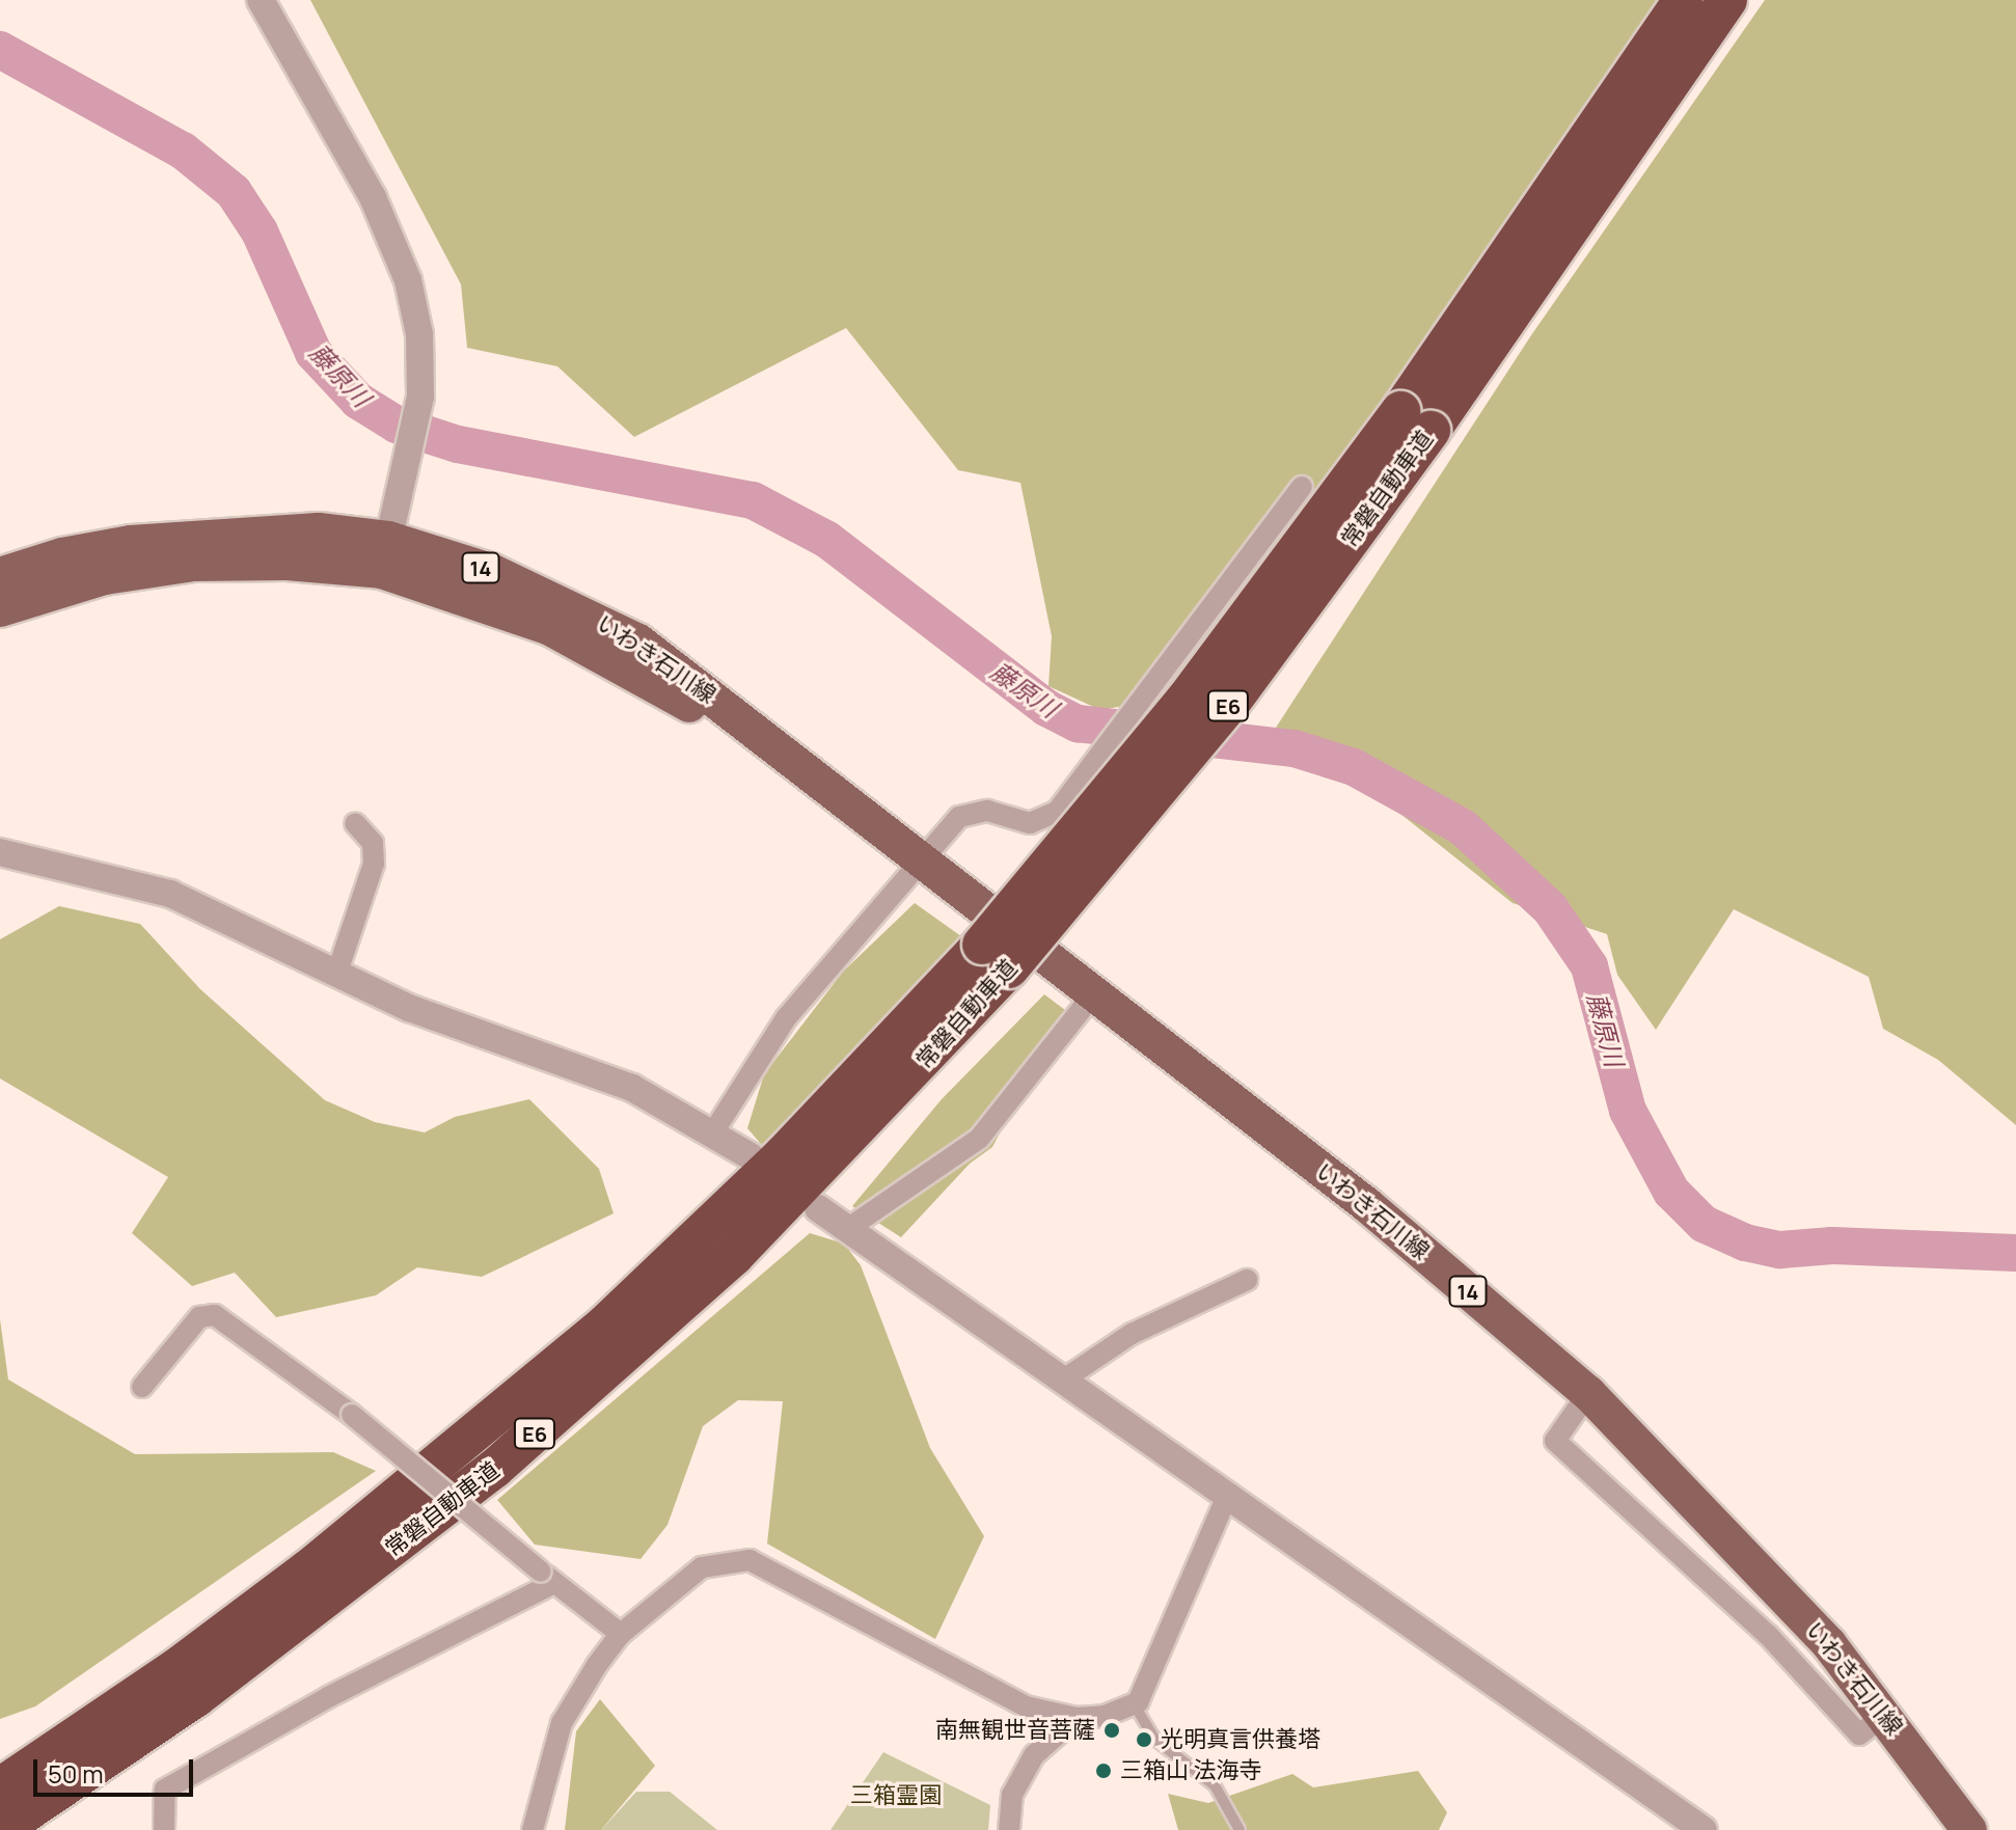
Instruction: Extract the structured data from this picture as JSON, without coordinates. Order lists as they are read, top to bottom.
{
  "streets": {
    "highway": ["常磐自動車道", "E6"],
    "main road": ["14", "いわき石川線"]
  },
  "water": ["藤原川"],
  "parks": ["三箱霊園"],
  "places": ["南無観世音菩薩", "光明真言供養塔", "三箱山 法海寺"],
  "scale_bar": "50 m"
}
